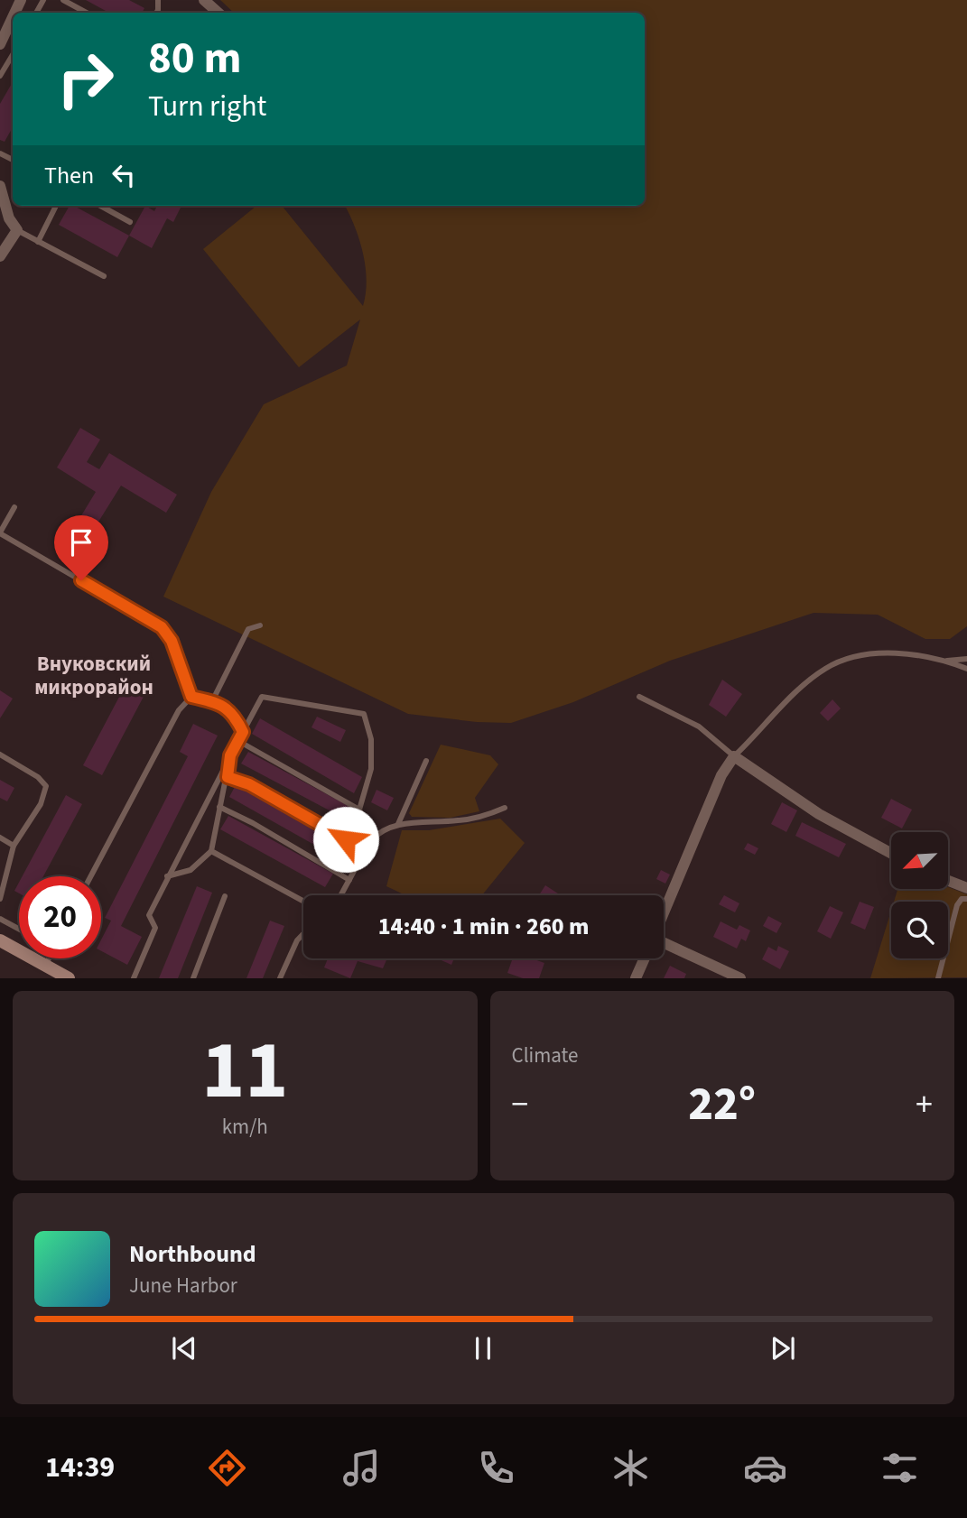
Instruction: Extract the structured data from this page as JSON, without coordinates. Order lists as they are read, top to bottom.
{
  "districts": ["Внуковский микрорайон"],
  "north": "bottom left",
  "page": {
    "turn": ["80 m", "Turn right"],
    "then": "Then",
    "limit": "20",
    "trip": "14:40 · 1 min · 260 m",
    "tile": [
      ["11", "km/h"],
      "Climate"
    ],
    "heat": ["−", "22°", "+"],
    "song": ["Northbound", "June Harbor"],
    "tabs": "14:39"
  }
}
